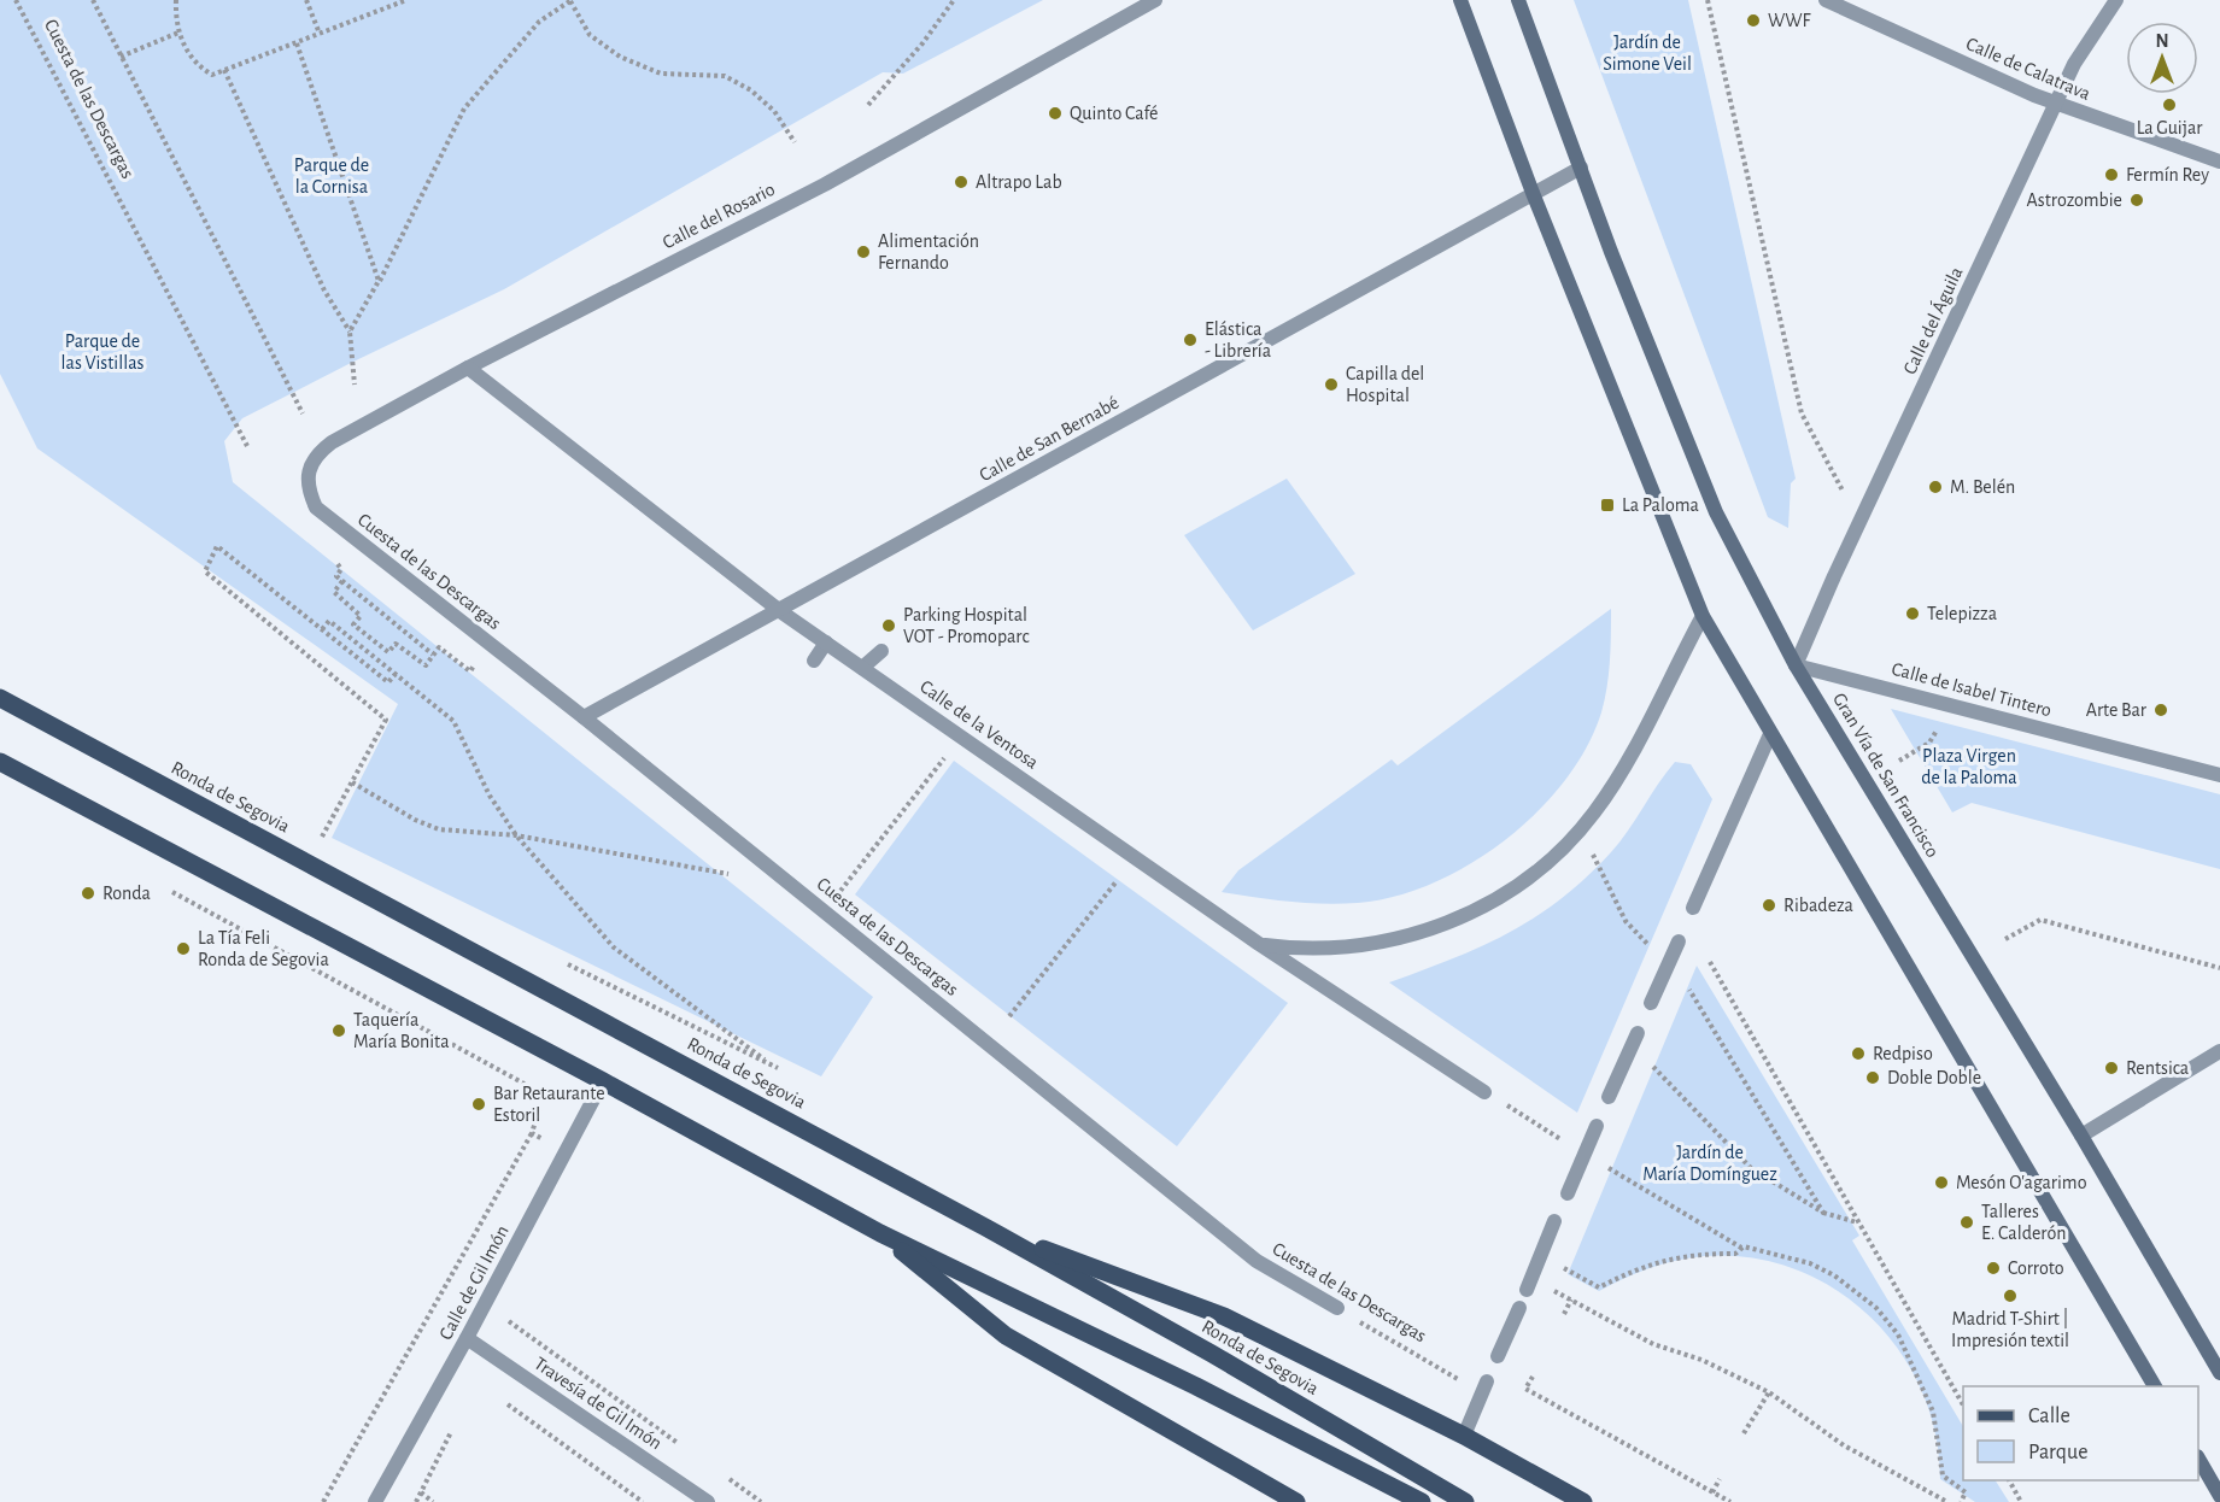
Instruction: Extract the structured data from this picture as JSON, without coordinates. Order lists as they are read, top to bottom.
{
  "streets": {
    "main road": ["Gran Vía de San Francisco", "Ronda de Segovia"],
    "street": [
      "Calle de Calatrava",
      "Cuesta de las Descargas",
      "Calle del Rosario",
      "Calle del Águila",
      "Calle de San Bernabé",
      "Calle de Isabel Tintero",
      "Calle de la Ventosa",
      "Calle de Gil Imón",
      "Travesía de Gil Imón"
    ]
  },
  "crossings": [
    ["Calle de Calatrava", "Calle del Águila"],
    ["Cuesta de las Descargas", "Calle del Rosario"],
    ["Cuesta de las Descargas", "Calle de San Bernabé"],
    ["Calle del Rosario", "Calle de la Ventosa"],
    ["Calle del Águila", "Calle de Isabel Tintero"],
    ["Calle del Águila", "Gran Vía de San Francisco"],
    ["Calle de San Bernabé", "Calle de la Ventosa"],
    ["Calle de Isabel Tintero", "Gran Vía de San Francisco"],
    ["Calle de Gil Imón", "Travesía de Gil Imón"]
  ],
  "parks": [
    "Jardín de Simone Veil",
    "Parque de la Cornisa",
    "Parque de las Vistillas",
    "Plaza Virgen de la Paloma",
    "Jardín de María Domínguez"
  ],
  "places": {
    "other": [
      "WWF",
      "La Guijar",
      "Quinto Café",
      "Fermín Rey",
      "Altrapo Lab",
      "Astrozombie",
      "Alimentación Fernando",
      "Elástica - Librería",
      "Capilla del Hospital",
      "M. Belén",
      "Telepizza",
      "Parking Hospital VOT - Promoparc",
      "Arte Bar",
      "Ronda",
      "Ribadeza",
      "La Tía Feli Ronda de Segovia",
      "Taquería María Bonita",
      "Redpiso",
      "Rentsica",
      "Doble Doble",
      "Bar Retaurante Estoril",
      "Mesón O'agarimo",
      "Talleres E. Calderón",
      "Corroto",
      "Madrid T-Shirt | Impresión textil"
    ],
    "transit": ["La Paloma"]
  },
  "legend": ["Calle", "Parque"],
  "north": "top"
}
